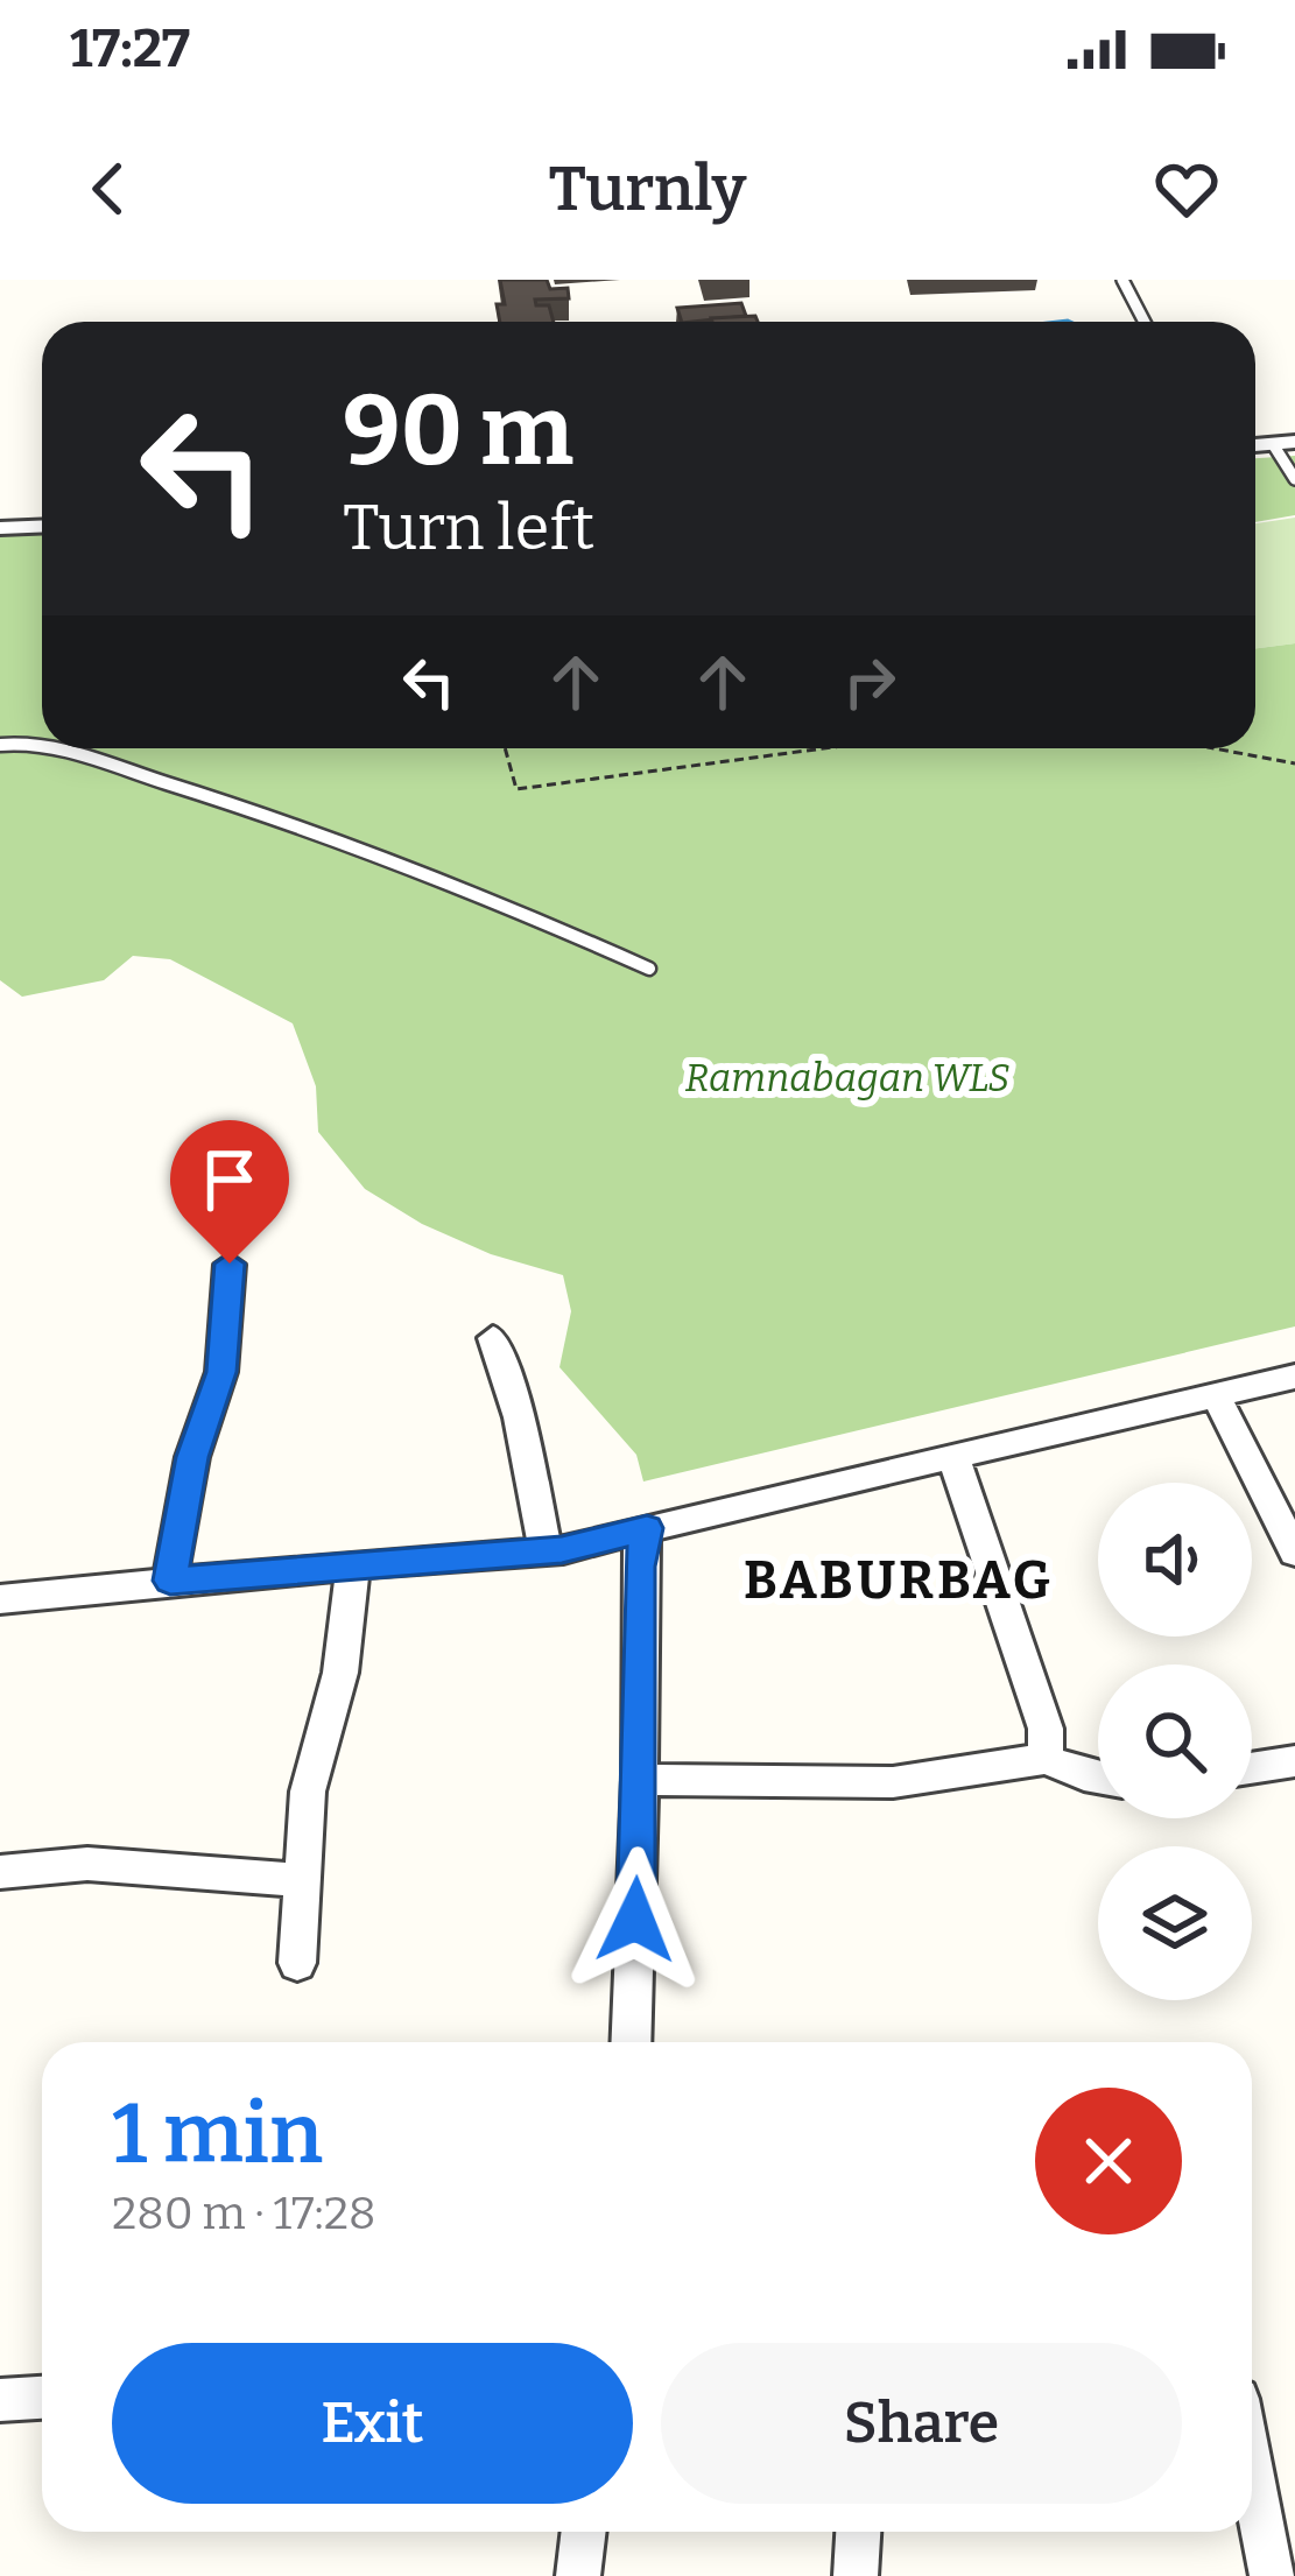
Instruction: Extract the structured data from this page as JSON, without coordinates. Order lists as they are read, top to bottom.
{
  "districts": ["BABURBAG"],
  "parks": ["Ramnabagan WLS"],
  "page": {
    "status": "17:27",
    "header": "Turnly",
    "turn": ["90 m", "Turn left"],
    "heading": ["1 min", "280 m · 17:28"],
    "buttons": ["Exit", "Share"]
  }
}
